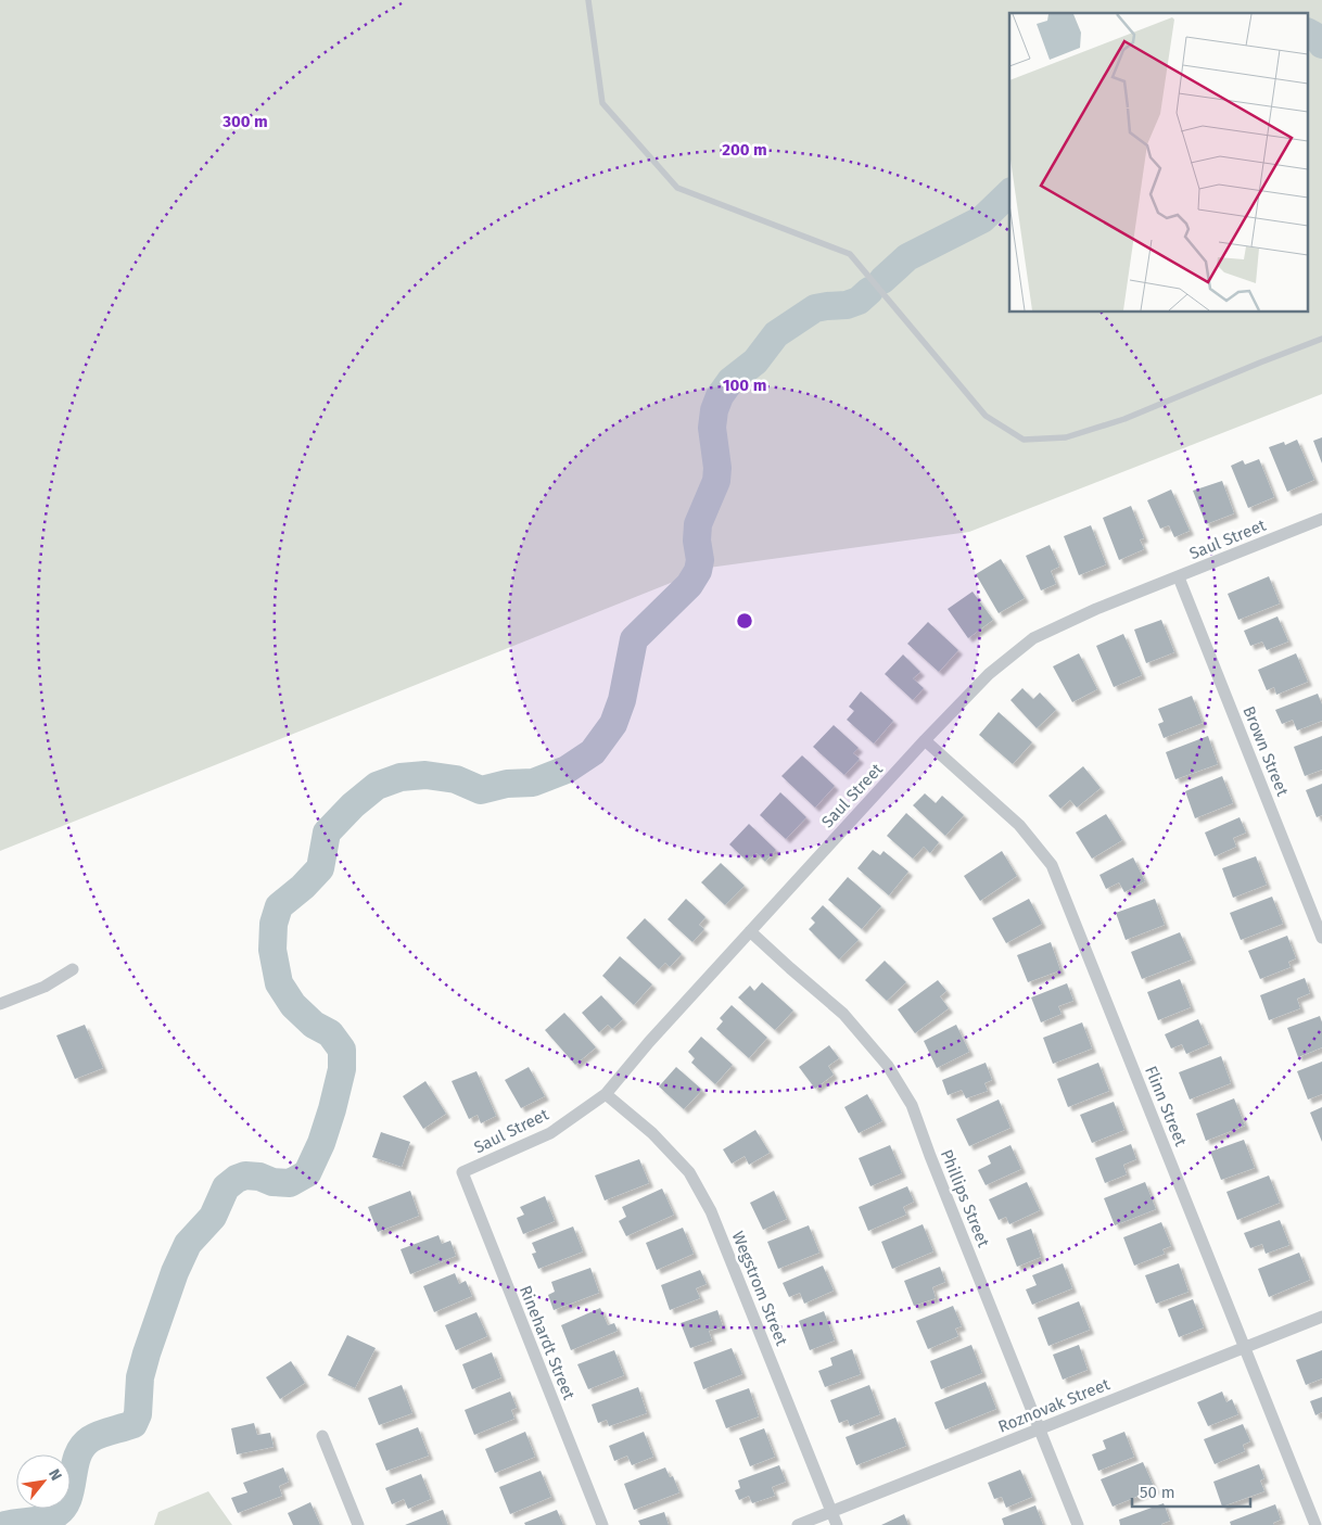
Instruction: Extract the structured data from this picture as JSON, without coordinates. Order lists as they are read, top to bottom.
{
  "streets": {
    "street": [
      "Saul Street",
      "Brown Street",
      "Flinn Street",
      "Phillips Street",
      "Wegstrom Street",
      "Rinehardt Street",
      "Roznovak Street"
    ]
  },
  "crossings": [
    ["Saul Street", "Brown Street"],
    ["Saul Street", "Flinn Street"],
    ["Saul Street", "Phillips Street"],
    ["Saul Street", "Wegstrom Street"],
    ["Saul Street", "Rinehardt Street"],
    ["Flinn Street", "Roznovak Street"],
    ["Phillips Street", "Roznovak Street"],
    ["Wegstrom Street", "Roznovak Street"]
  ],
  "scale_bar": "50 m",
  "north": "top right",
  "rings": ["300 m", "200 m", "100 m"]
}
